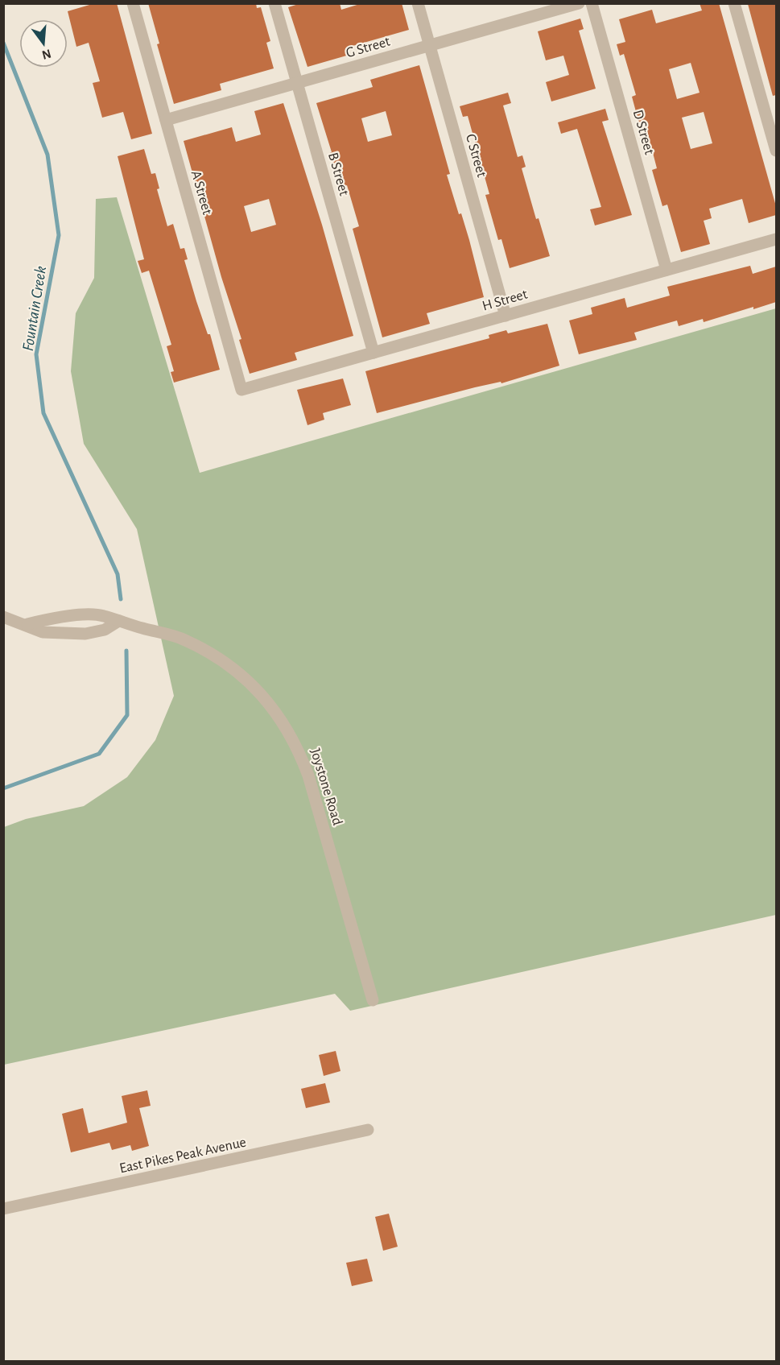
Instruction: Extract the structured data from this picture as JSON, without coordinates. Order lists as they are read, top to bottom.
{
  "streets": {
    "street": [
      "G Street",
      "D Street",
      "C Street",
      "B Street",
      "A Street",
      "H Street",
      "Joystone Road",
      "East Pikes Peak Avenue"
    ]
  },
  "crossings": [
    ["G Street", "C Street"],
    ["G Street", "B Street"],
    ["G Street", "A Street"],
    ["D Street", "H Street"],
    ["C Street", "H Street"],
    ["B Street", "H Street"],
    ["A Street", "H Street"]
  ],
  "water": ["Fountain Creek"],
  "north": "bottom"
}
